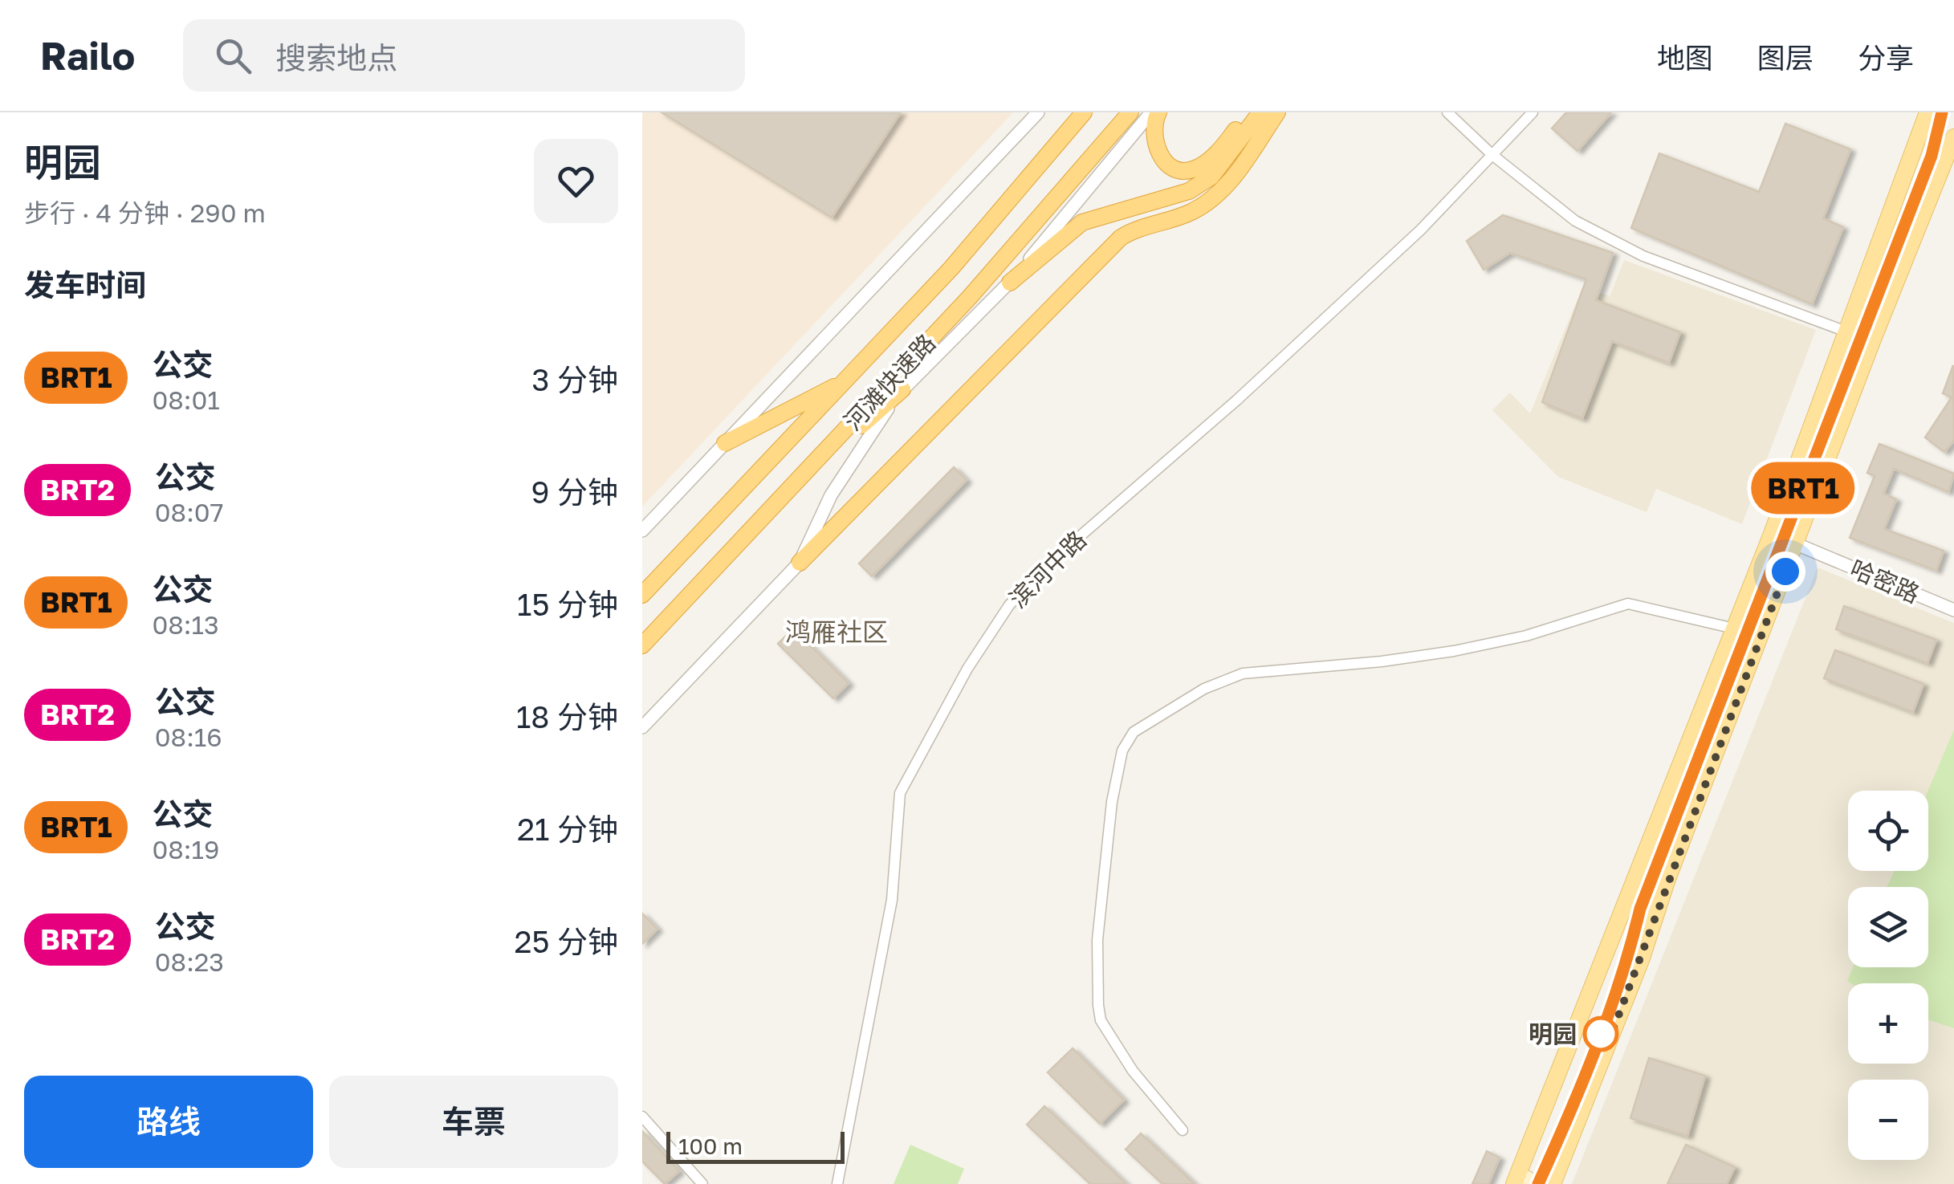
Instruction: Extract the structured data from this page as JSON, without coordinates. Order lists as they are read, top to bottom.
{
  "streets": {
    "highway": ["河滩快速路"],
    "street": ["滨河中路", "哈密路"]
  },
  "districts": ["鸿雁社区"],
  "places": ["明园"],
  "lines": ["bus line BRT1"],
  "scale_bar": "100 m",
  "page": {
    "header": "Railo",
    "search": "搜索地点",
    "nav": ["地图", "图层", "分享"],
    "heading": [
      ["明园", "步行 · 4 分钟 · 290 m"],
      "发车时间"
    ],
    "on_map": "BRT1",
    "list": [
      {
        "mark": "BRT1",
        "name": "公交",
        "note": "08:01",
        "value": "3 分钟"
      },
      {
        "mark": "BRT2",
        "name": "公交",
        "note": "08:07",
        "value": "9 分钟"
      },
      {
        "mark": "BRT1",
        "name": "公交",
        "note": "08:13",
        "value": "15 分钟"
      },
      {
        "mark": "BRT2",
        "name": "公交",
        "note": "08:16",
        "value": "18 分钟"
      },
      {
        "mark": "BRT1",
        "name": "公交",
        "note": "08:19",
        "value": "21 分钟"
      },
      {
        "mark": "BRT2",
        "name": "公交",
        "note": "08:23",
        "value": "25 分钟"
      }
    ],
    "map_buttons": ["+", "−"],
    "buttons": ["路线", "车票"],
    "scale": "100 m"
  }
}
